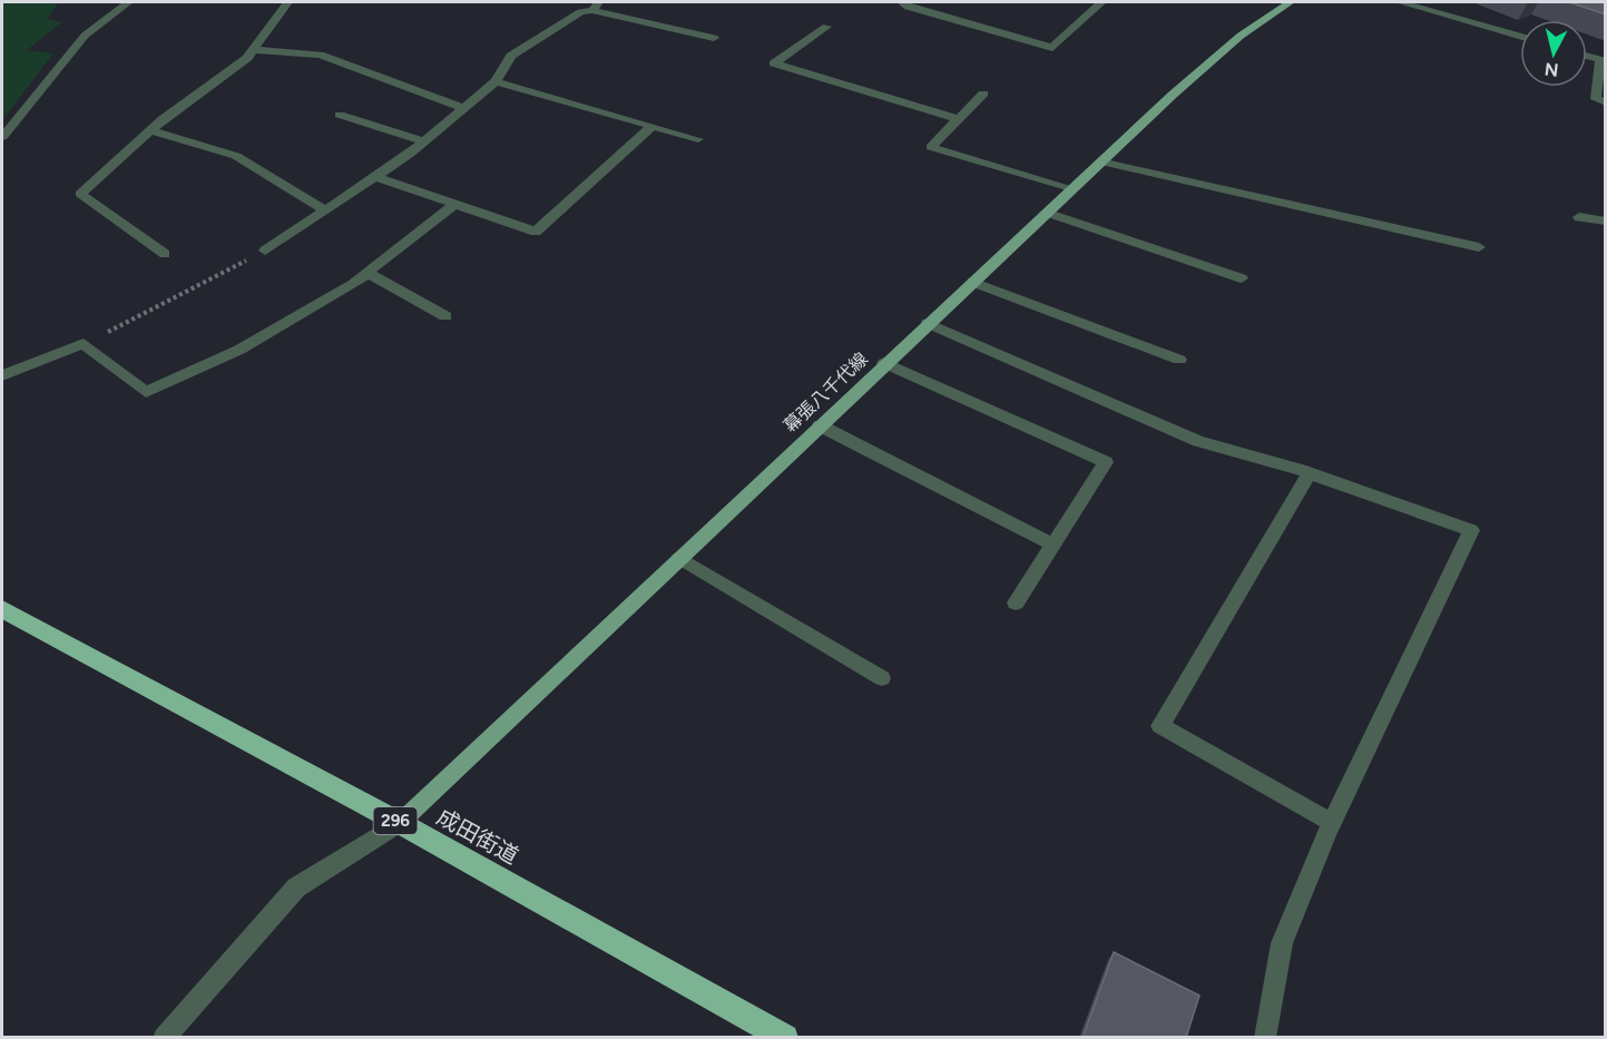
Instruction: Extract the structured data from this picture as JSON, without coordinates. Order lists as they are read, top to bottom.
{
  "streets": {
    "highway": ["296", "成田街道"],
    "main road": ["幕張八千代線"]
  },
  "crossings": [
    ["幕張八千代線", "成田街道"]
  ],
  "north": "bottom"
}
